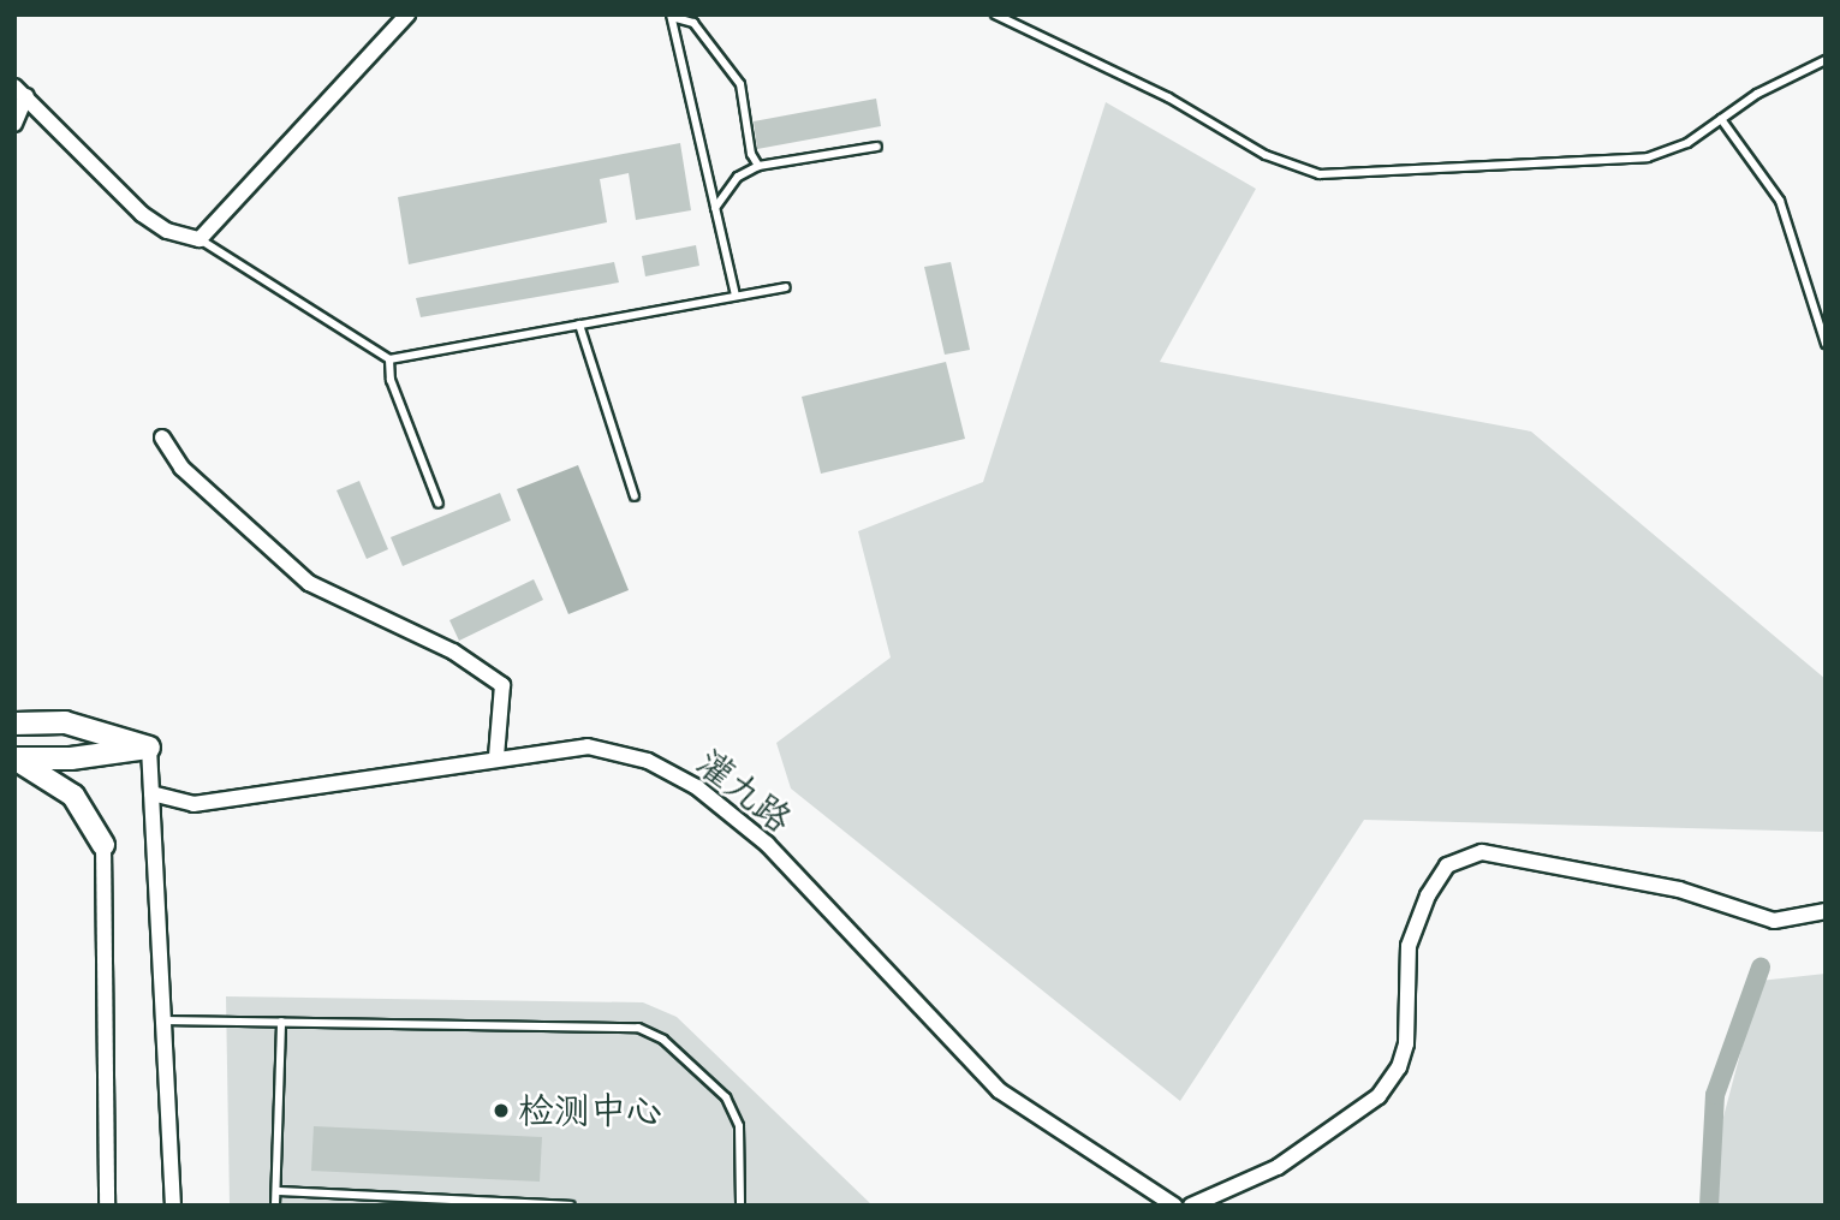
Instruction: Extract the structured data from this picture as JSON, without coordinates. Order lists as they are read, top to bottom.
{
  "streets": {
    "street": ["灌九路"]
  },
  "places": ["检测中心"]
}
